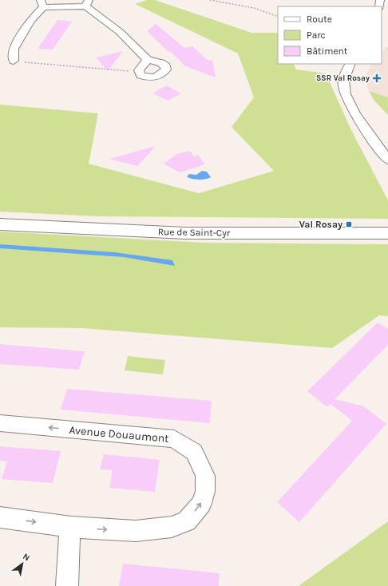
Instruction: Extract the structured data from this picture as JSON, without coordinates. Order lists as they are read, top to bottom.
{
  "streets": {
    "main road": ["Rue de Saint-Cyr"],
    "street": ["Avenue Douaumont"]
  },
  "places": {
    "health": ["SSR Val Rosay"],
    "transit": ["Val Rosay"]
  },
  "legend": ["Route", "Parc", "Bâtiment"],
  "north": "top right"
}
